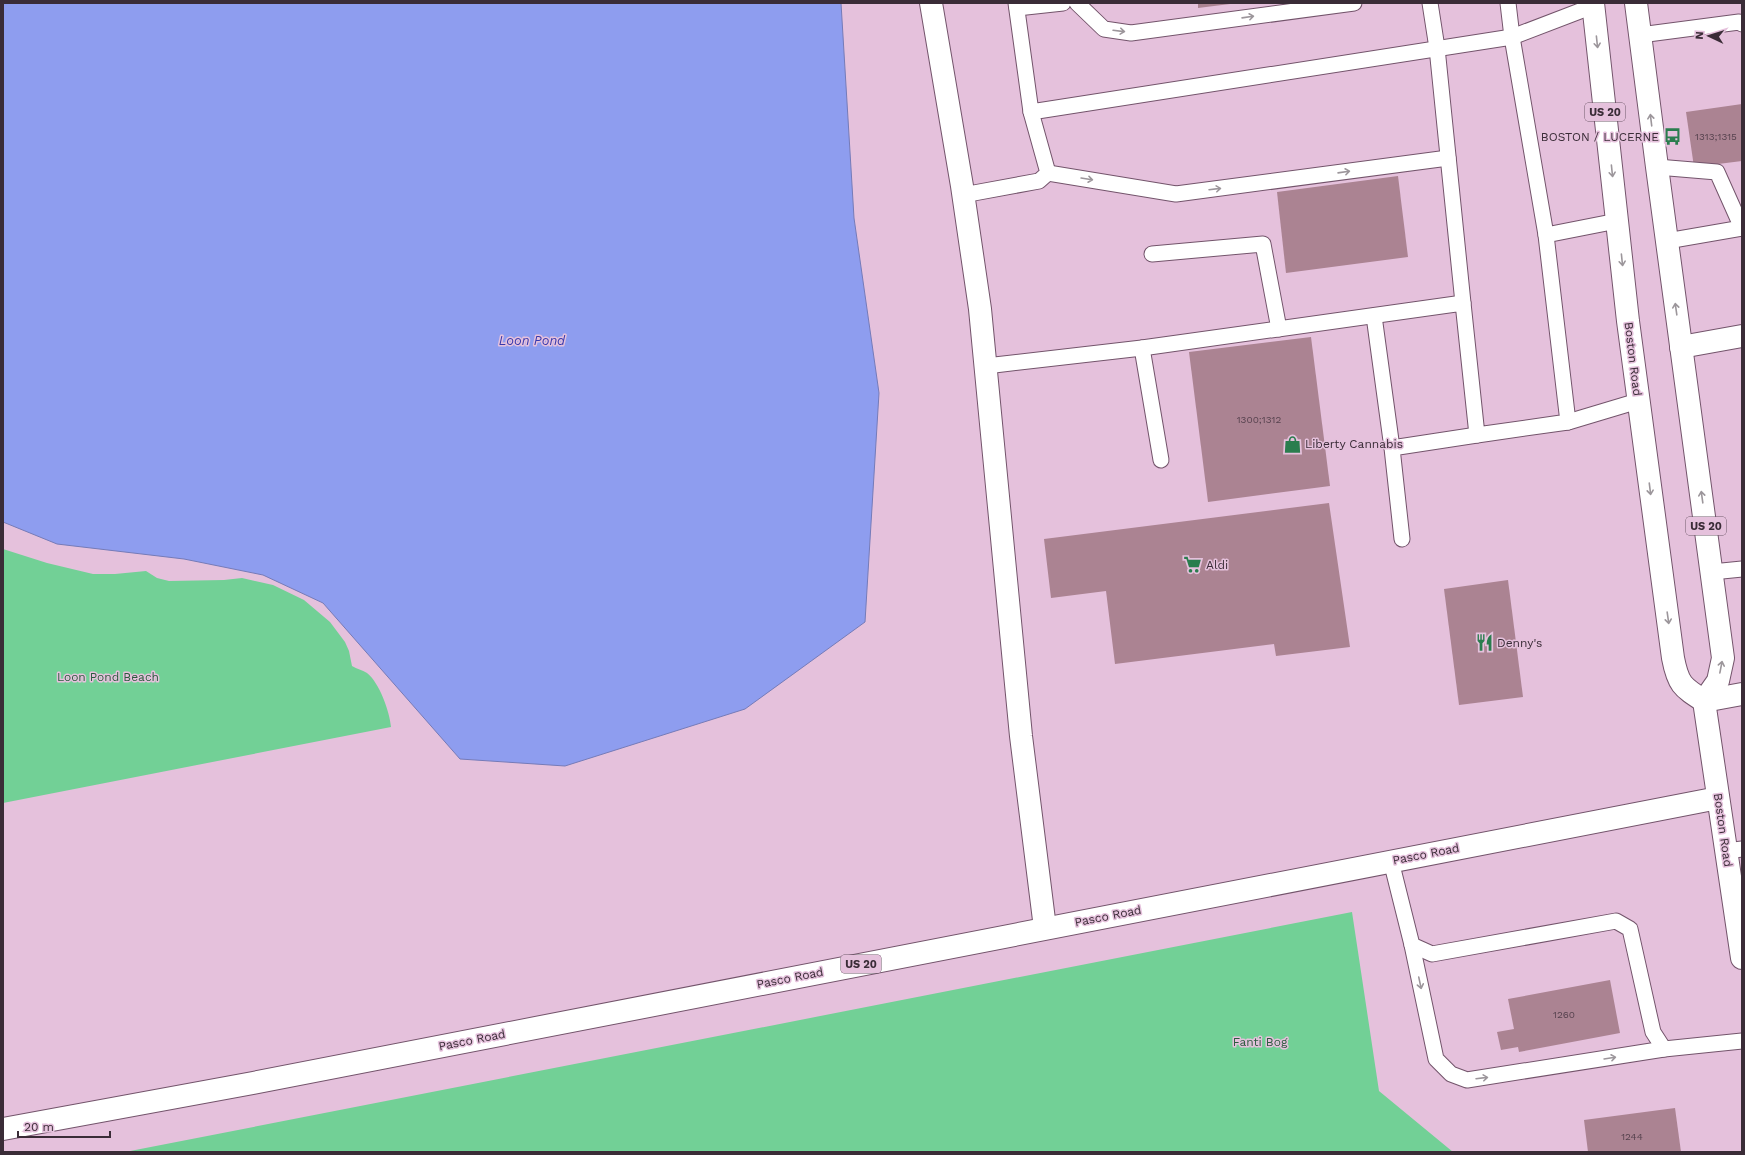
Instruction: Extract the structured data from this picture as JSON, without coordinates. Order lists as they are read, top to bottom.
{
  "streets": {
    "main road": ["US 20", "Boston Road", "Pasco Road"]
  },
  "crossings": [
    ["US 20", "Boston Road"],
    ["Boston Road", "Pasco Road"]
  ],
  "water": ["Loon Pond"],
  "parks": ["Loon Pond Beach", "Fanti Bog"],
  "places": {
    "bus stop": ["BOSTON / LUCERNE"],
    "shop": ["Liberty Cannabis"],
    "supermarket": ["Aldi"],
    "restaurant": ["Denny's"]
  },
  "house_numbers": [
    "1313;1315",
    "1300;1312",
    "1260",
    "1244"
  ],
  "scale_bar": "20 m",
  "north": "left"
}
